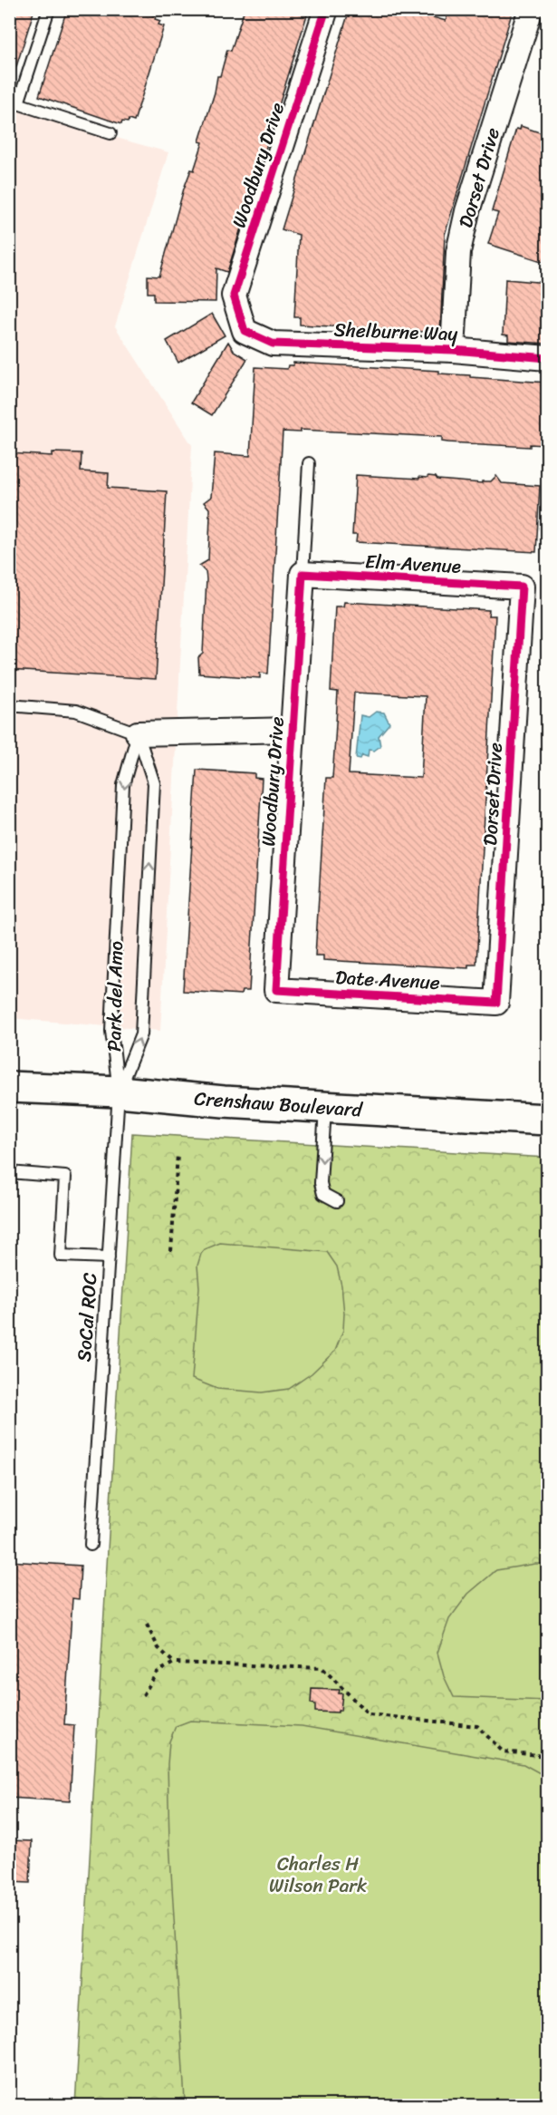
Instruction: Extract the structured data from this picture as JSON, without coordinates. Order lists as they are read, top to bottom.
{
  "streets": {
    "main road": ["Crenshaw Boulevard"],
    "street": [
      "Woodbury Drive",
      "Dorset Drive",
      "Shelburne Way",
      "Elm Avenue",
      "Date Avenue"
    ],
    "lane": ["Park del Amo", "SoCal ROC"]
  },
  "crossings": [
    ["Woodbury Drive", "Shelburne Way"],
    ["Woodbury Drive", "Elm Avenue"],
    ["Woodbury Drive", "Date Avenue"],
    ["Dorset Drive", "Shelburne Way"],
    ["Dorset Drive", "Elm Avenue"],
    ["Dorset Drive", "Date Avenue"],
    ["Park del Amo", "Crenshaw Boulevard"],
    ["Park del Amo", "SoCal ROC"],
    ["Crenshaw Boulevard", "SoCal ROC"]
  ],
  "parks": ["Charles H Wilson Park"]
}
